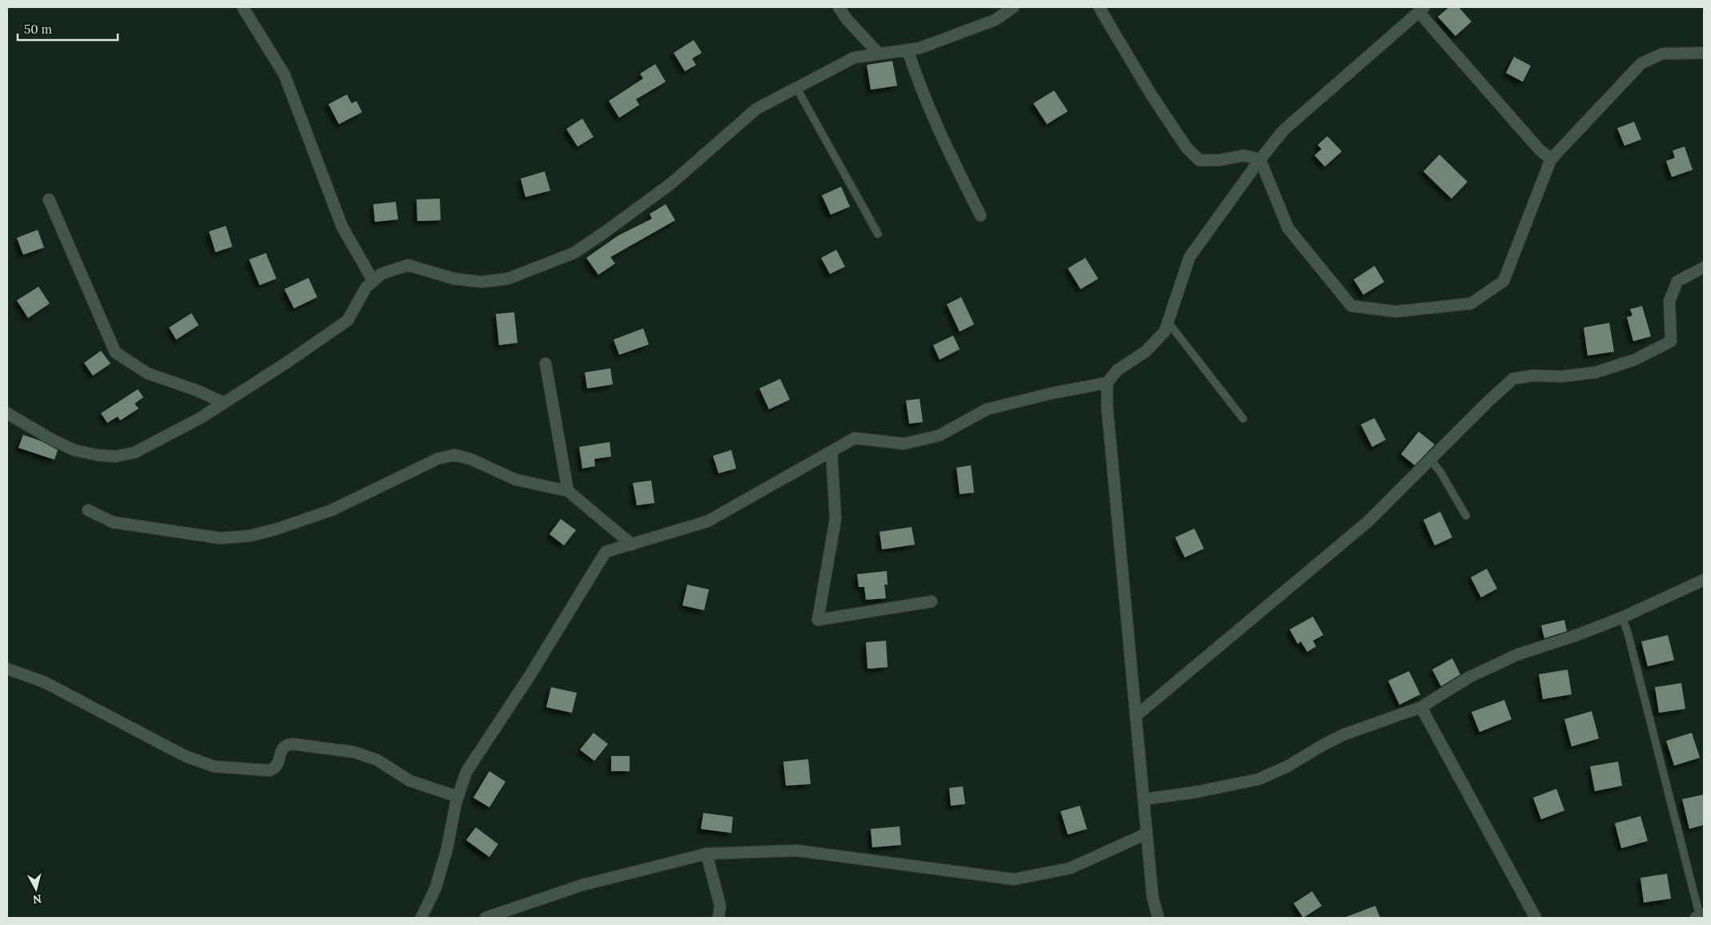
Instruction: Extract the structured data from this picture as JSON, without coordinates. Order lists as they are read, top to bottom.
{
  "scale_bar": "50 m",
  "north": "bottom"
}
